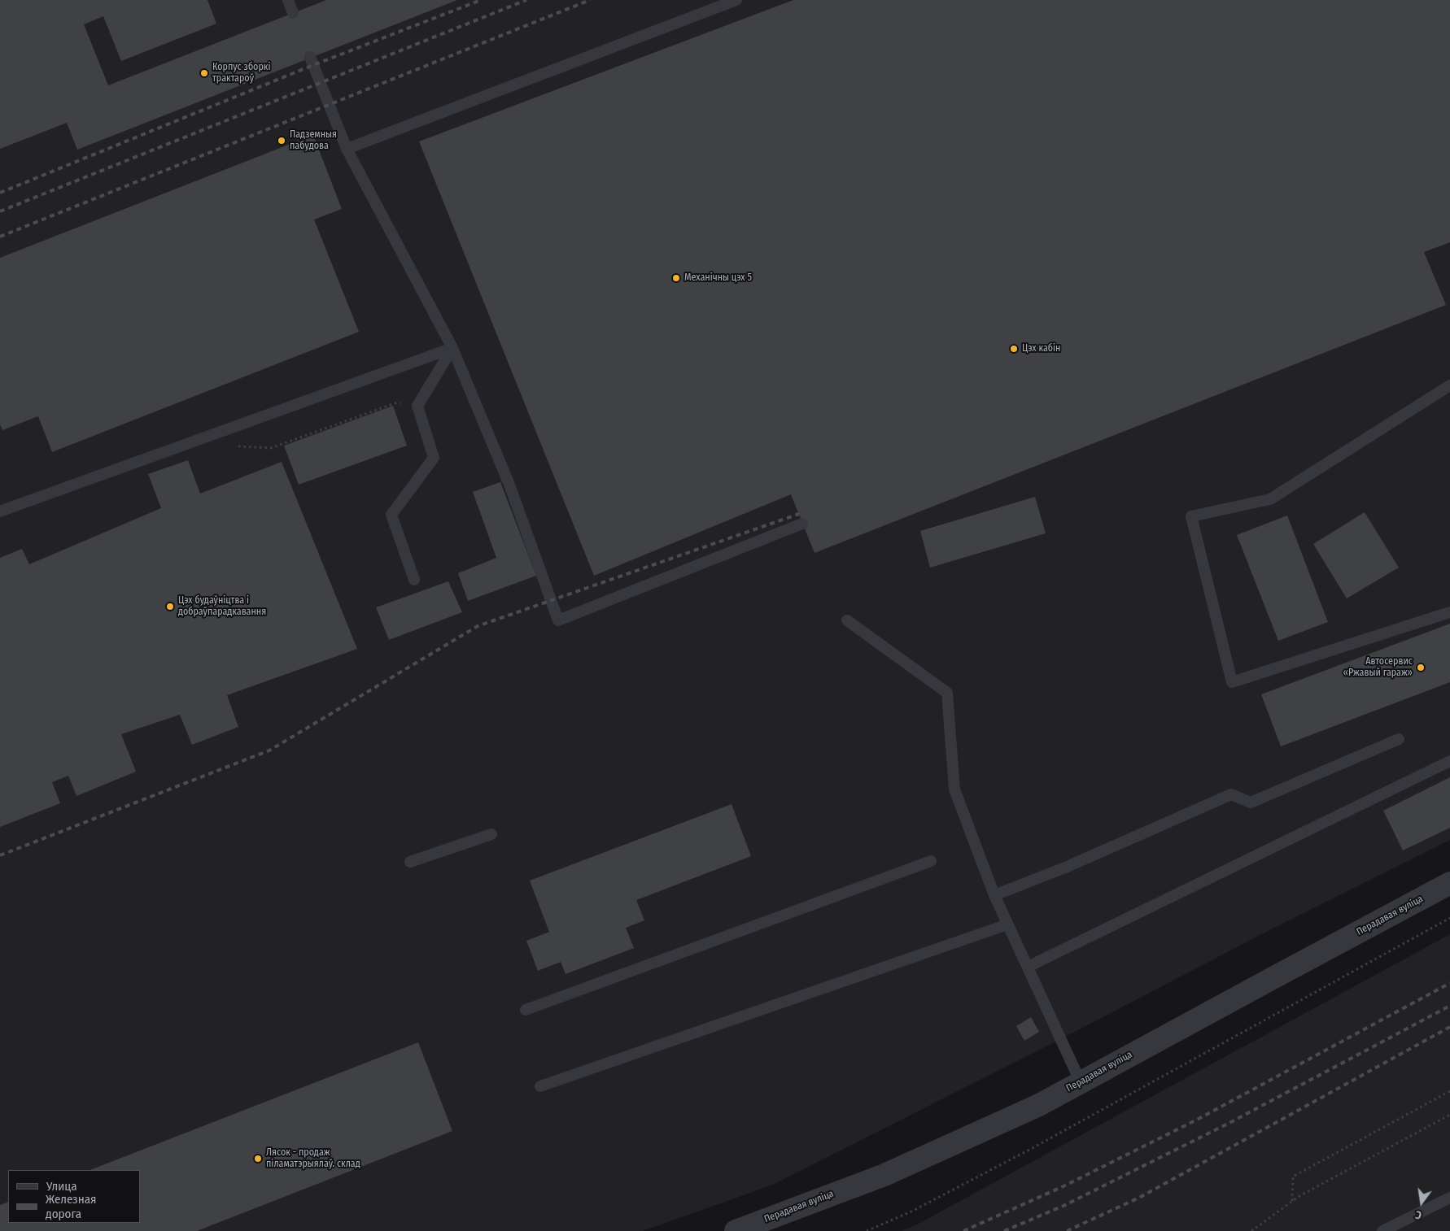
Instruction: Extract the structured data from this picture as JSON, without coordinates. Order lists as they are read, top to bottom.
{
  "streets": {
    "street": ["Перадавая вуліца"]
  },
  "places": [
    "Корпус зборкі трактароў",
    "Падземныя пабудова",
    "Механічны цэх 5",
    "Цэх кабін",
    "Цэх будаўніцтва і добраўпарадкавання",
    "Автосервис «Ржавый гараж»",
    "Лясок - продаж піламатэрыялаў. склад"
  ],
  "legend": ["Улица", "Железная дорога"],
  "north": "bottom"
}
